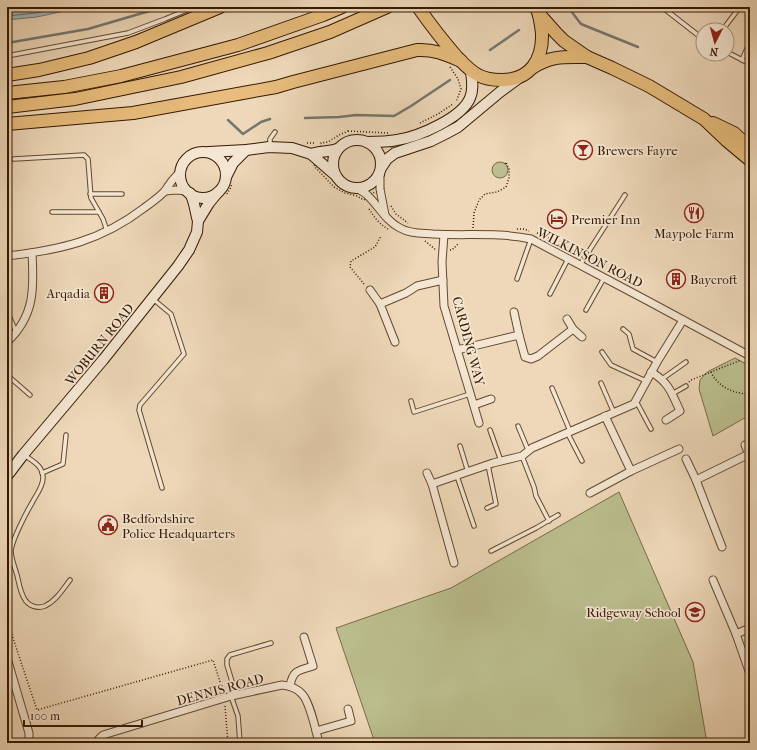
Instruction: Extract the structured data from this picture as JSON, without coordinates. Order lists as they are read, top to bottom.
{
  "streets": {
    "main road": ["WOBURN ROAD"],
    "street": ["WILKINSON ROAD", "CARDING WAY", "DENNIS ROAD"]
  },
  "crossings": [
    ["WILKINSON ROAD", "CARDING WAY"]
  ],
  "places": {
    "bar": ["Brewers Fayre"],
    "restaurant": ["Maypole Farm"],
    "hotel": ["Premier Inn"],
    "building": ["Baycroft", "Arqadia"],
    "public building": ["Bedfordshire Police Headquarters"],
    "school or university": ["Ridgeway School"]
  },
  "scale_bar": "100 m",
  "north": "bottom"
}
